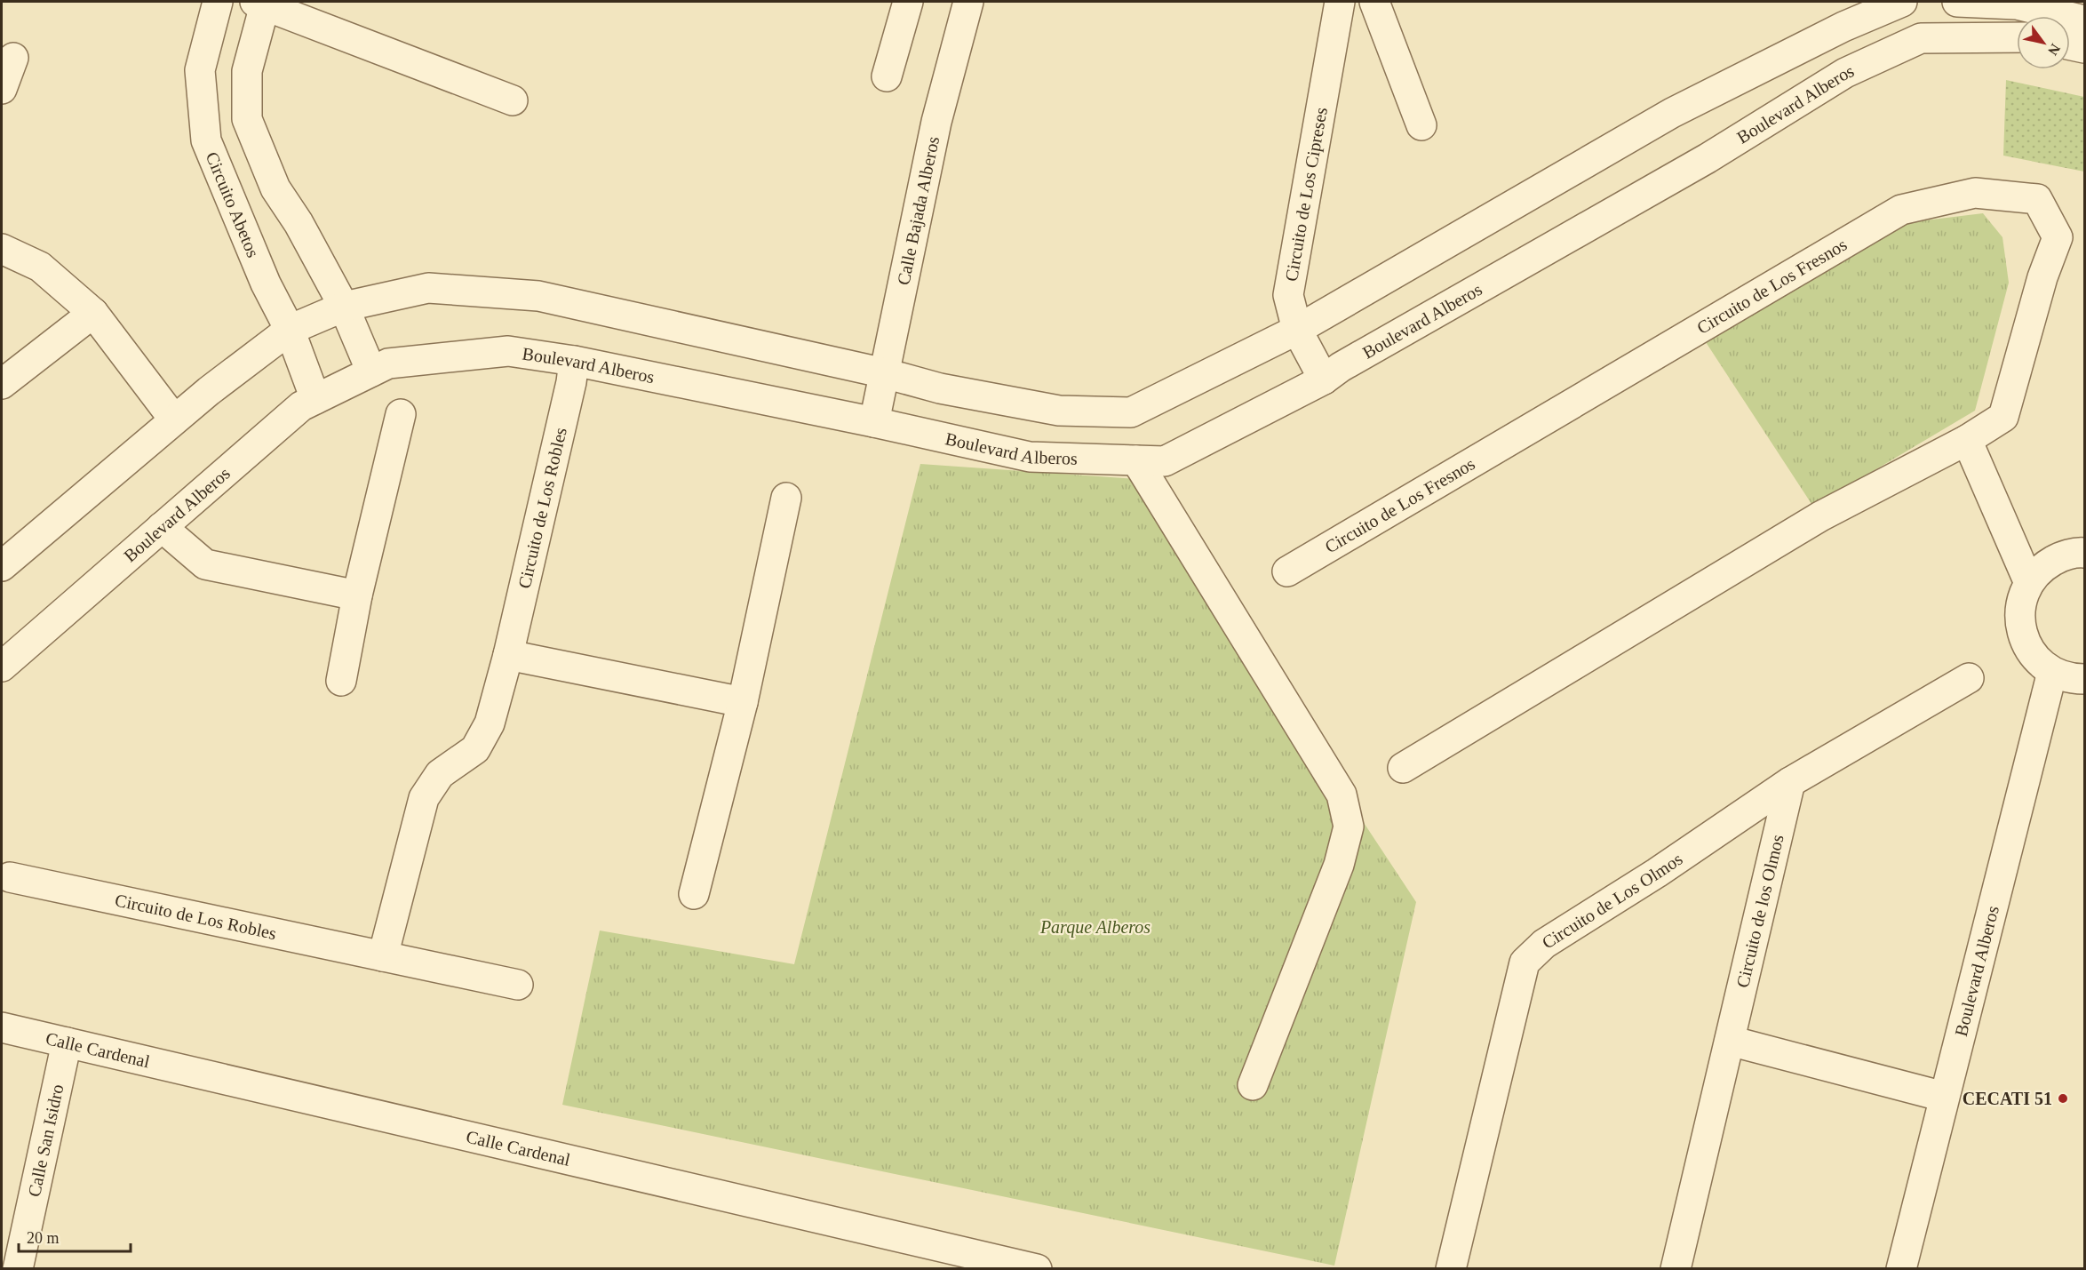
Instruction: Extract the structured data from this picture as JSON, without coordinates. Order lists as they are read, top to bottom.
{
  "streets": {
    "street": [
      "Boulevard Alberos",
      "Circuito de Los Cipreses",
      "Circuito Abetos",
      "Calle Bajada Alberos",
      "Circuito de Los Fresnos",
      "Circuito de Los Robles",
      "Circuito de Los Olmos",
      "Circuito de los Olmos",
      "Calle Cardenal",
      "Calle San Isidro"
    ]
  },
  "crossings": [
    ["Boulevard Alberos", "Circuito de Los Cipreses"],
    ["Boulevard Alberos", "Circuito Abetos"],
    ["Boulevard Alberos", "Calle Bajada Alberos"],
    ["Boulevard Alberos", "Circuito de Los Robles"],
    ["Circuito de Los Olmos", "Circuito de los Olmos"],
    ["Calle Cardenal", "Calle San Isidro"]
  ],
  "parks": ["Parque Alberos"],
  "places": ["CECATI 51"],
  "scale_bar": "20 m",
  "north": "bottom right"
}
